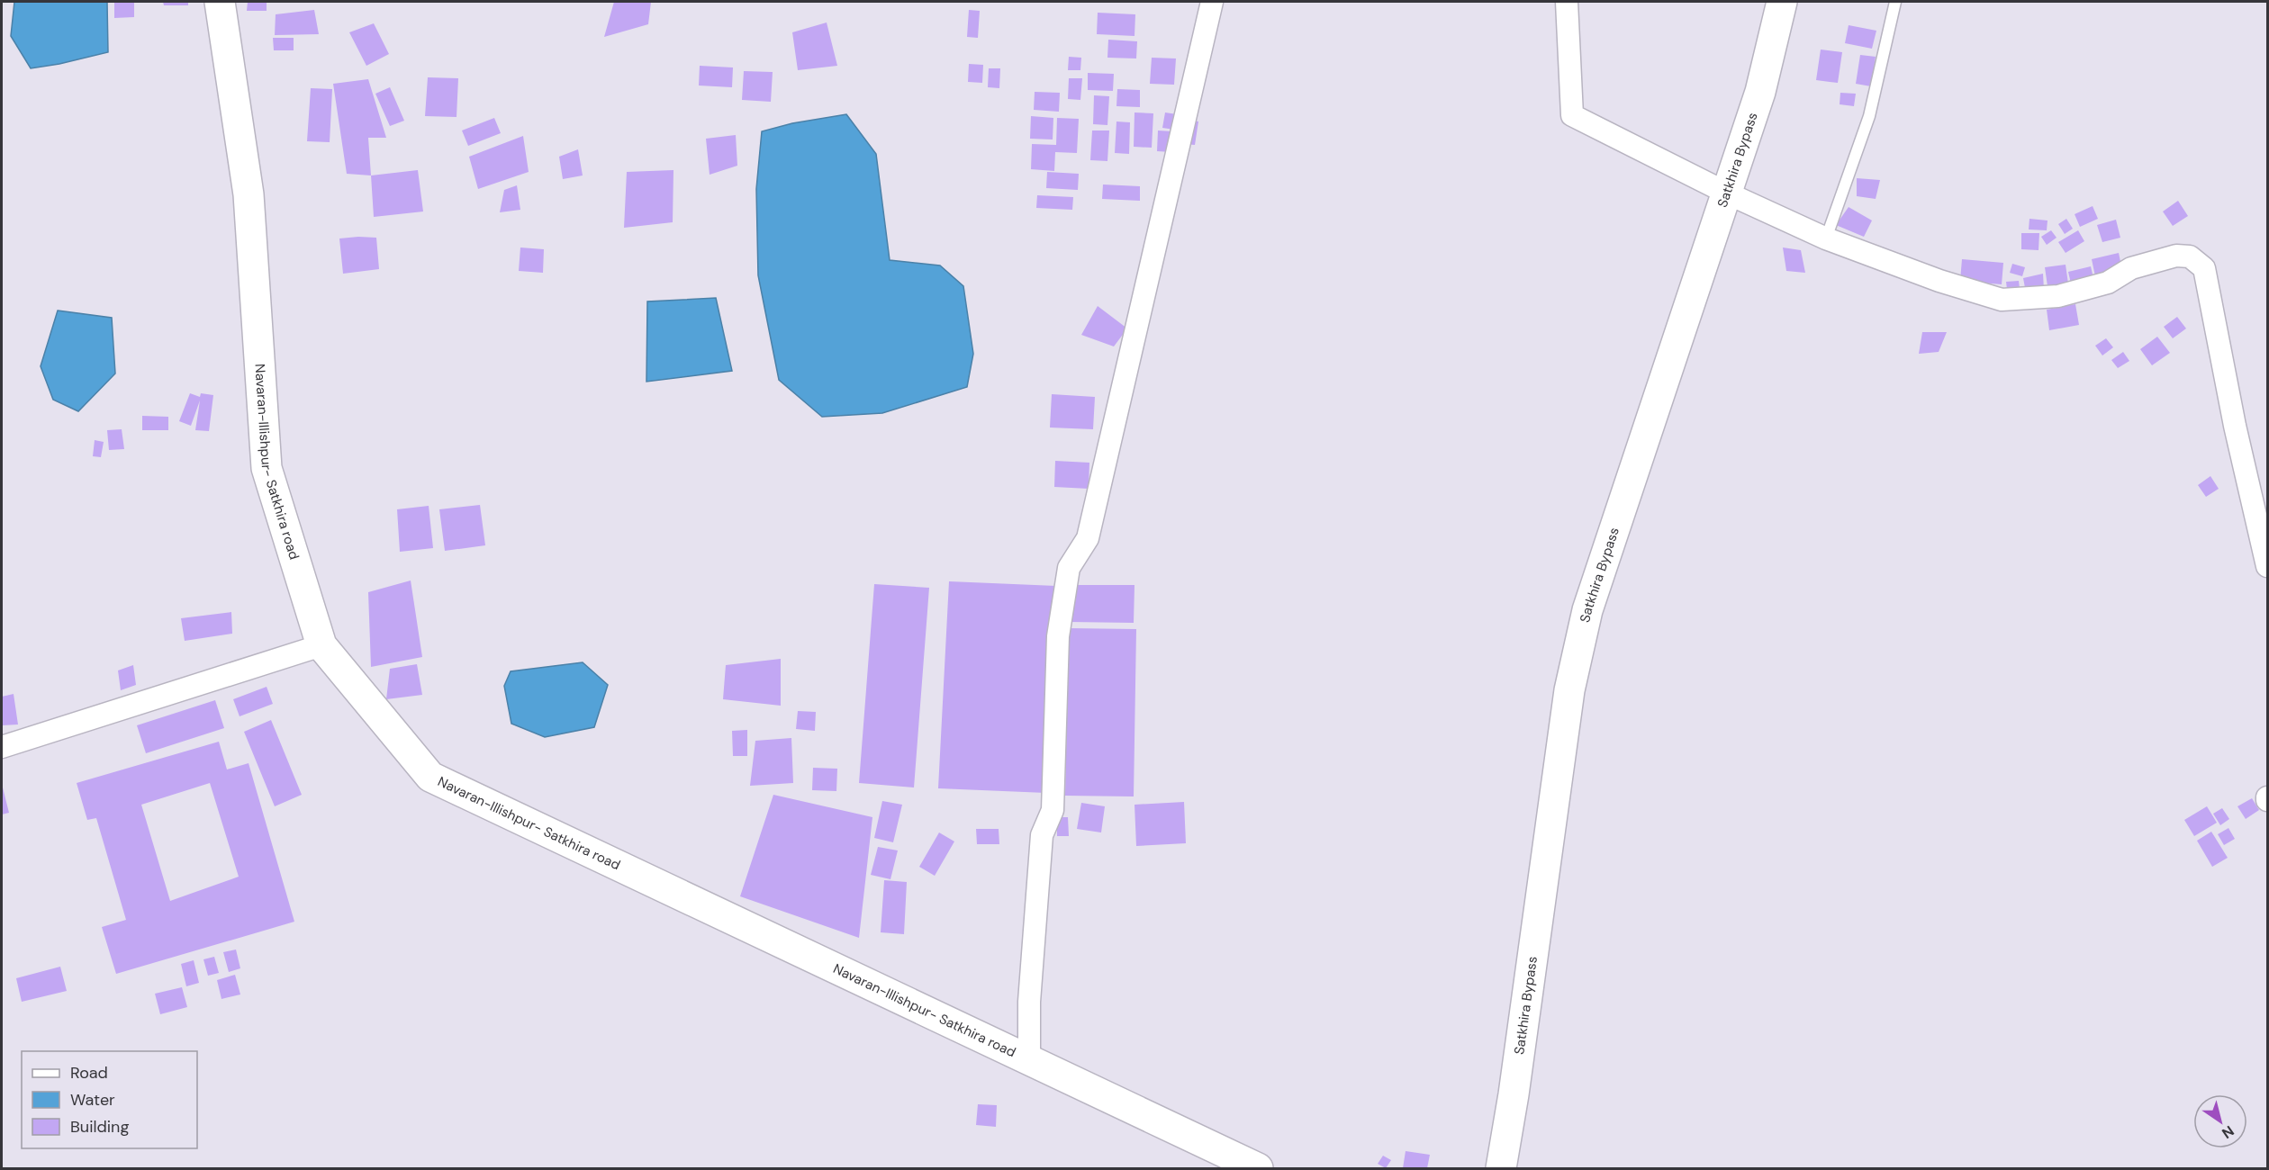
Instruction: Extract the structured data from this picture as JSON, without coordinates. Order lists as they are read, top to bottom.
{
  "streets": {
    "highway": ["Satkhira Bypass", "Navaran-Illishpur- Satkhira road"]
  },
  "legend": ["Road", "Water", "Building"],
  "north": "bottom right"
}
